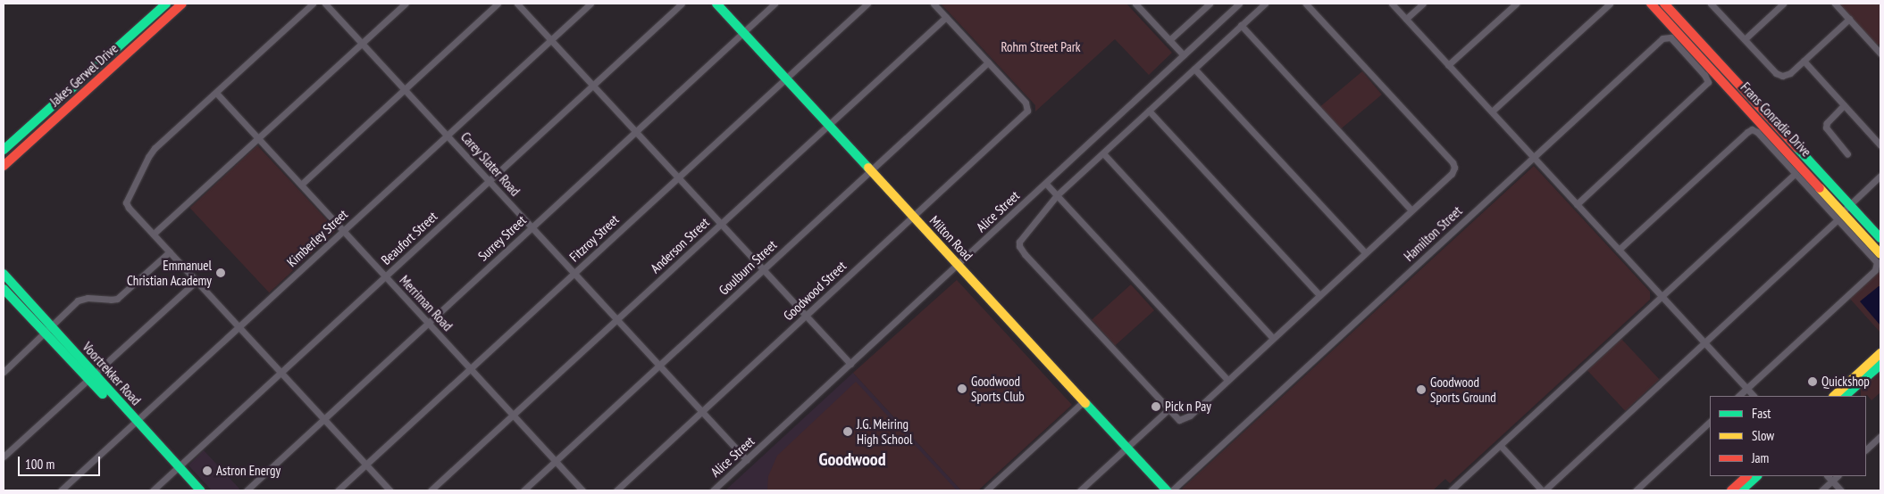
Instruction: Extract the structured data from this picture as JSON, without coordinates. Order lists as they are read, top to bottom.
{
  "streets": {
    "main road": [
      "Jakes Gerwel Drive",
      "Frans Conradie Drive",
      "Milton Road",
      "Voortrekker Road"
    ],
    "street": [
      "Carey Slater Road",
      "Alice Street",
      "Hamilton Street",
      "Kimberley Street",
      "Beaufort Street",
      "Surrey Street",
      "Fitzroy Street",
      "Anderson Street",
      "Goulburn Street",
      "Goodwood Street",
      "Merriman Road"
    ]
  },
  "crossings": [
    ["Carey Slater Road", "Alice Street"],
    ["Carey Slater Road", "Kimberley Street"],
    ["Carey Slater Road", "Beaufort Street"],
    ["Carey Slater Road", "Surrey Street"],
    ["Carey Slater Road", "Fitzroy Street"],
    ["Carey Slater Road", "Anderson Street"],
    ["Carey Slater Road", "Goulburn Street"],
    ["Carey Slater Road", "Goodwood Street"],
    ["Alice Street", "Milton Road"],
    ["Kimberley Street", "Merriman Road"],
    ["Kimberley Street", "Voortrekker Road"],
    ["Beaufort Street", "Merriman Road"],
    ["Beaufort Street", "Voortrekker Road"],
    ["Surrey Street", "Milton Road"],
    ["Surrey Street", "Merriman Road"],
    ["Fitzroy Street", "Milton Road"],
    ["Fitzroy Street", "Merriman Road"],
    ["Milton Road", "Anderson Street"],
    ["Milton Road", "Goulburn Street"],
    ["Milton Road", "Goodwood Street"],
    ["Anderson Street", "Merriman Road"],
    ["Goulburn Street", "Goodwood Street"],
    ["Goulburn Street", "Merriman Road"]
  ],
  "districts": ["Goodwood"],
  "parks": ["Rohm Street Park"],
  "places": [
    "Emmanuel Christian Academy",
    "Quickshop",
    "Goodwood Sports Club",
    "Goodwood Sports Ground",
    "Pick n Pay",
    "J.G. Meiring High School",
    "Astron Energy"
  ],
  "legend": ["Fast", "Slow", "Jam"],
  "scale_bar": "100 m"
}
